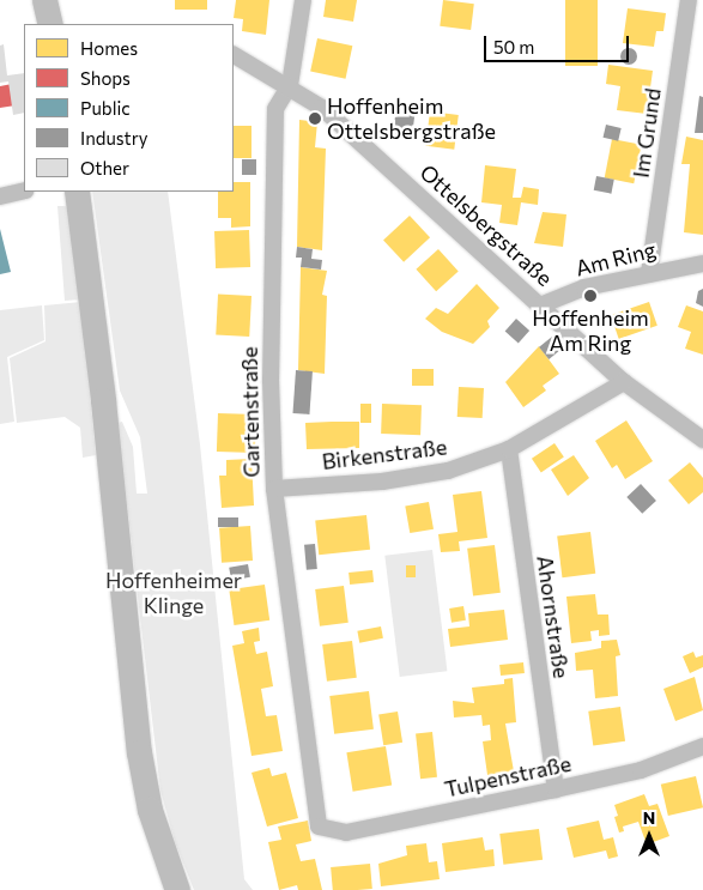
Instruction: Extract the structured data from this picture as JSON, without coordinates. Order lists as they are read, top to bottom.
{
  "streets": {
    "street": [
      "Im Grund",
      "Ottelsbergstraße",
      "Am Ring",
      "Gartenstraße",
      "Birkenstraße",
      "Ahornstraße",
      "Tulpenstraße"
    ]
  },
  "crossings": [
    ["Im Grund", "Am Ring"],
    ["Ottelsbergstraße", "Am Ring"],
    ["Ottelsbergstraße", "Gartenstraße"],
    ["Ottelsbergstraße", "Birkenstraße"],
    ["Gartenstraße", "Birkenstraße"],
    ["Gartenstraße", "Tulpenstraße"],
    ["Birkenstraße", "Ahornstraße"],
    ["Ahornstraße", "Tulpenstraße"]
  ],
  "parks": ["Hoffenheimer Klinge"],
  "places": ["Hoffenheim Ottelsbergstraße", "Hoffenheim Am Ring"],
  "legend": [
    "Homes",
    "Shops",
    "Public",
    "Industry",
    "Other"
  ],
  "scale_bar": "50 m",
  "north": "top"
}
